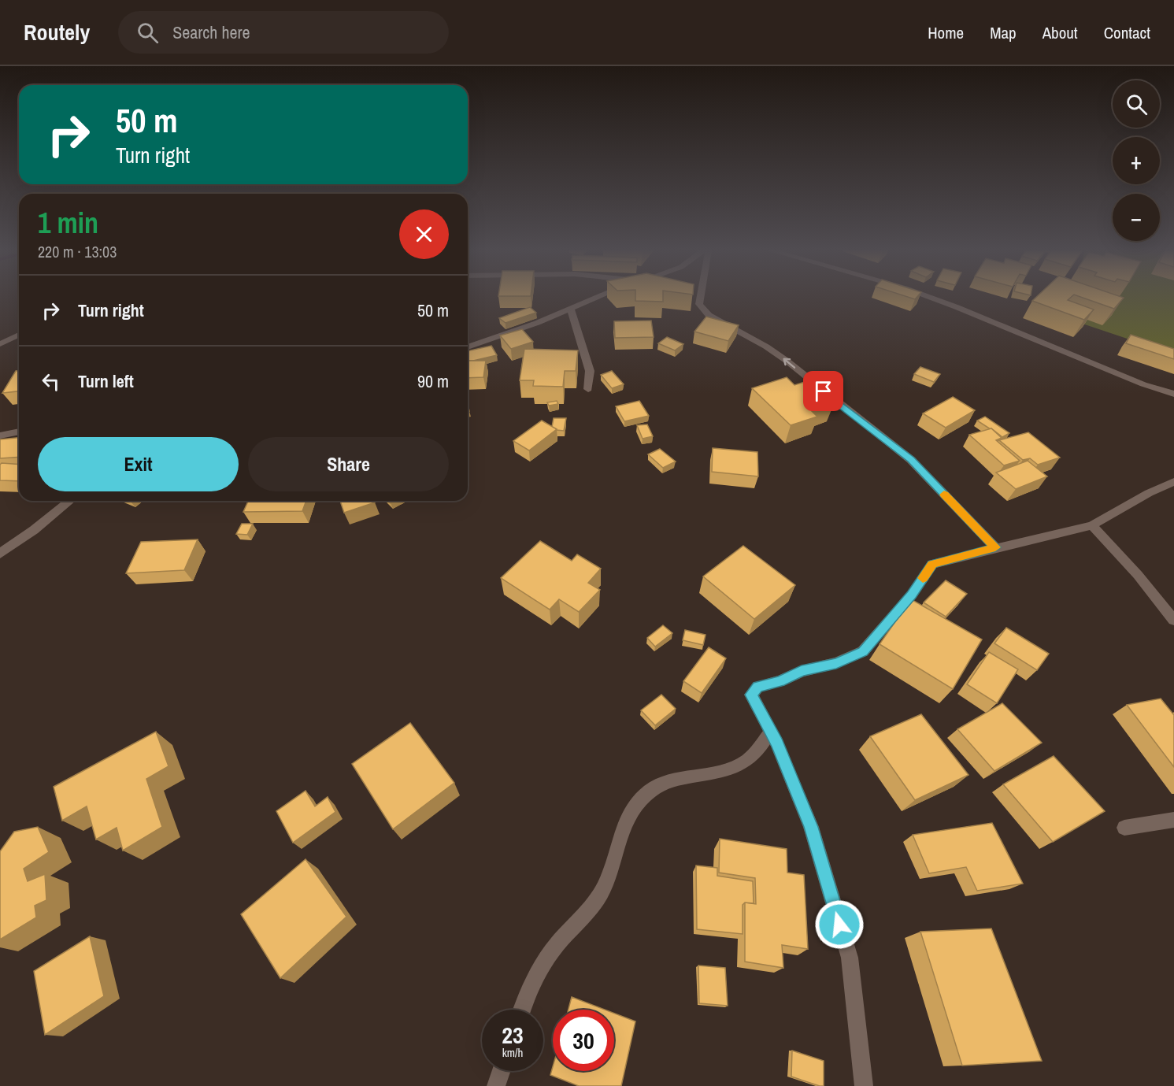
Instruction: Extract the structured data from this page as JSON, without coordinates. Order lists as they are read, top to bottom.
{
  "page": {
    "header": "Routely",
    "search": "Search here",
    "nav": [
      "Home",
      "Map",
      "About",
      "Contact"
    ],
    "map_buttons": ["+", "−"],
    "turn": ["50 m", "Turn right"],
    "heading": ["1 min", "220 m · 13:03"],
    "list": [
      {
        "name": "Turn right",
        "value": "50 m"
      },
      {
        "name": "Turn left",
        "value": "90 m"
      }
    ],
    "buttons": ["Exit", "Share"],
    "speed": "23 km/h",
    "limit": "30"
  }
}
